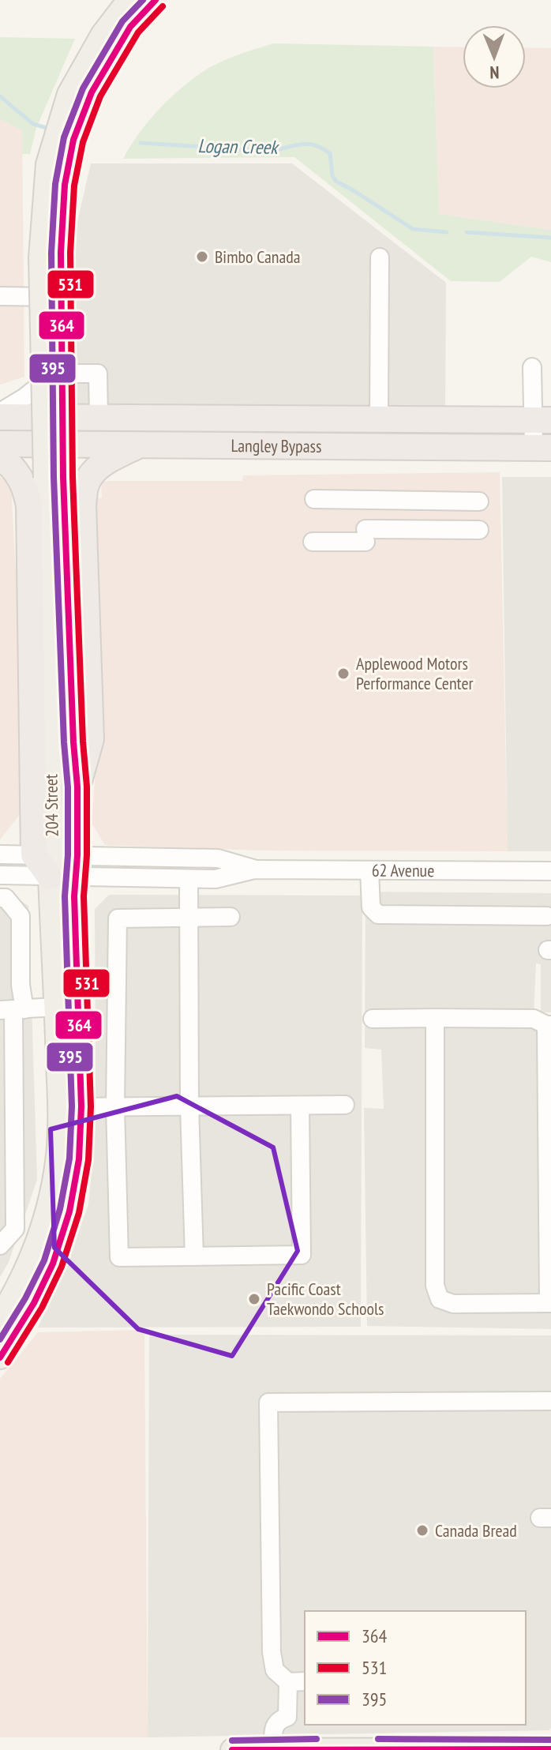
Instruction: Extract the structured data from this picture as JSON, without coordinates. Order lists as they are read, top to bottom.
{
  "streets": {
    "highway": ["Langley Bypass"],
    "main road": ["204 Street"],
    "street": ["62 Avenue"]
  },
  "crossings": [
    ["204 Street", "62 Avenue"]
  ],
  "water": ["Logan Creek"],
  "places": [
    "Bimbo Canada",
    "Applewood Motors Performance Center",
    "Pacific Coast Taekwondo Schools",
    "Canada Bread"
  ],
  "lines": ["transit line 364", "transit line 395", "transit line 531"],
  "legend": ["364", "531", "395"],
  "north": "bottom"
}
